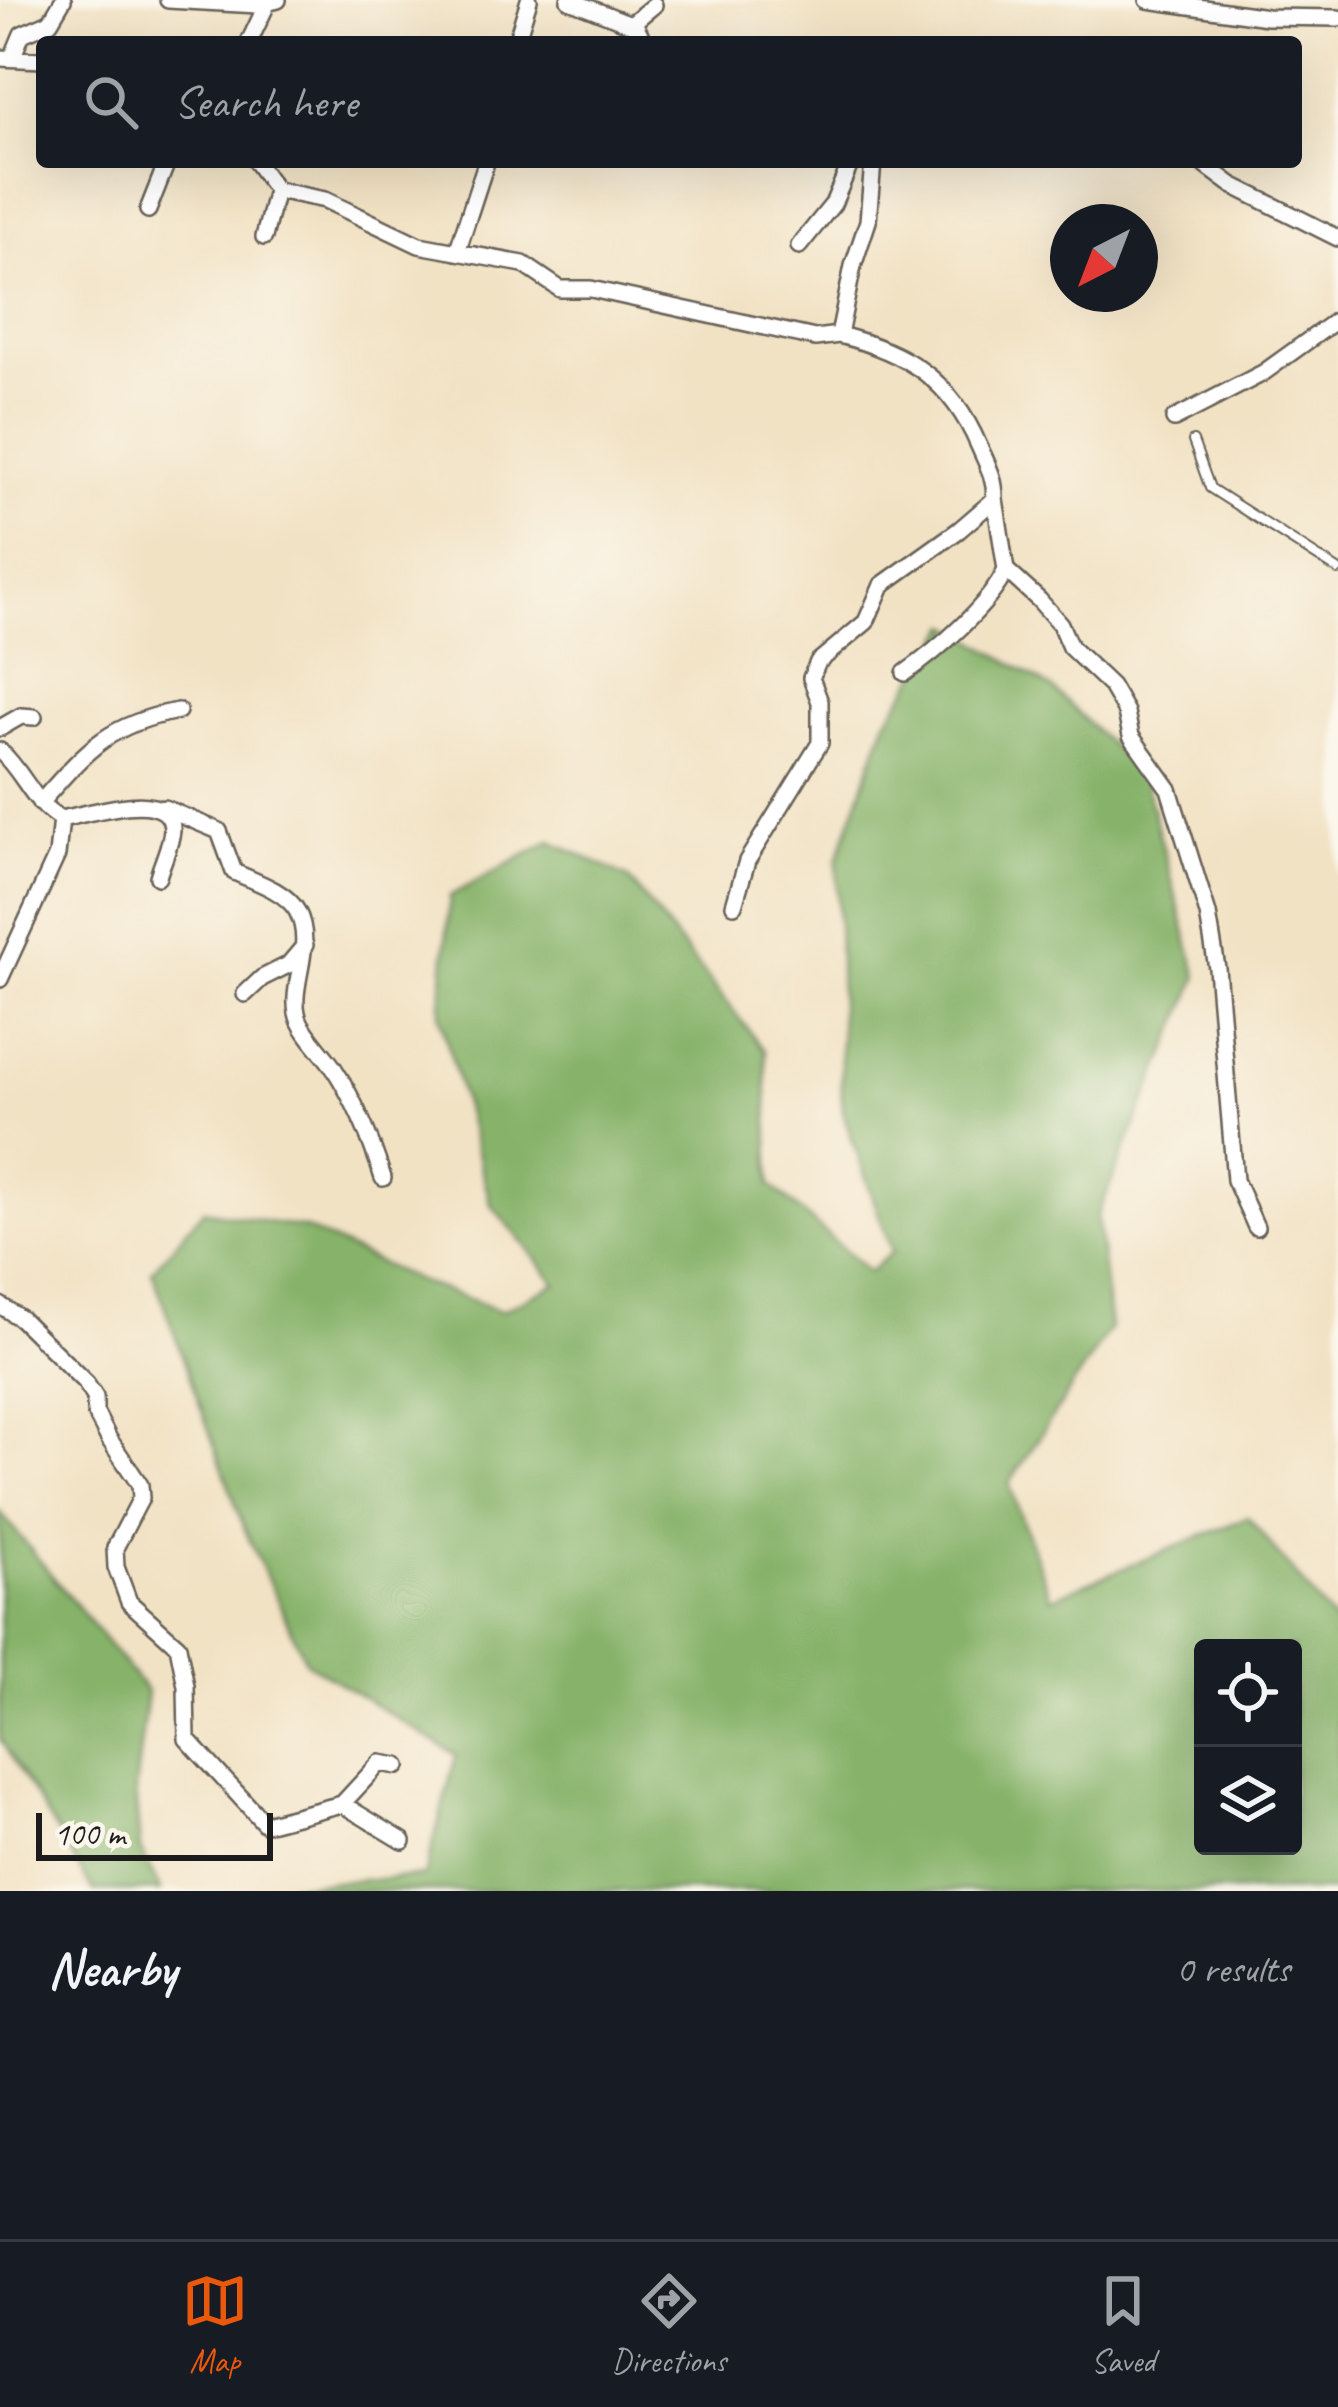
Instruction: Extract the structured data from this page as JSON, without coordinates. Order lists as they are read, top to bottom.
{
  "scale_bar": "100 m",
  "north": "bottom left",
  "page": {
    "search": "Search here",
    "scale": "100 m",
    "heading": ["Nearby", "0 results"],
    "nav": ["Map", "Directions", "Saved"]
  }
}
